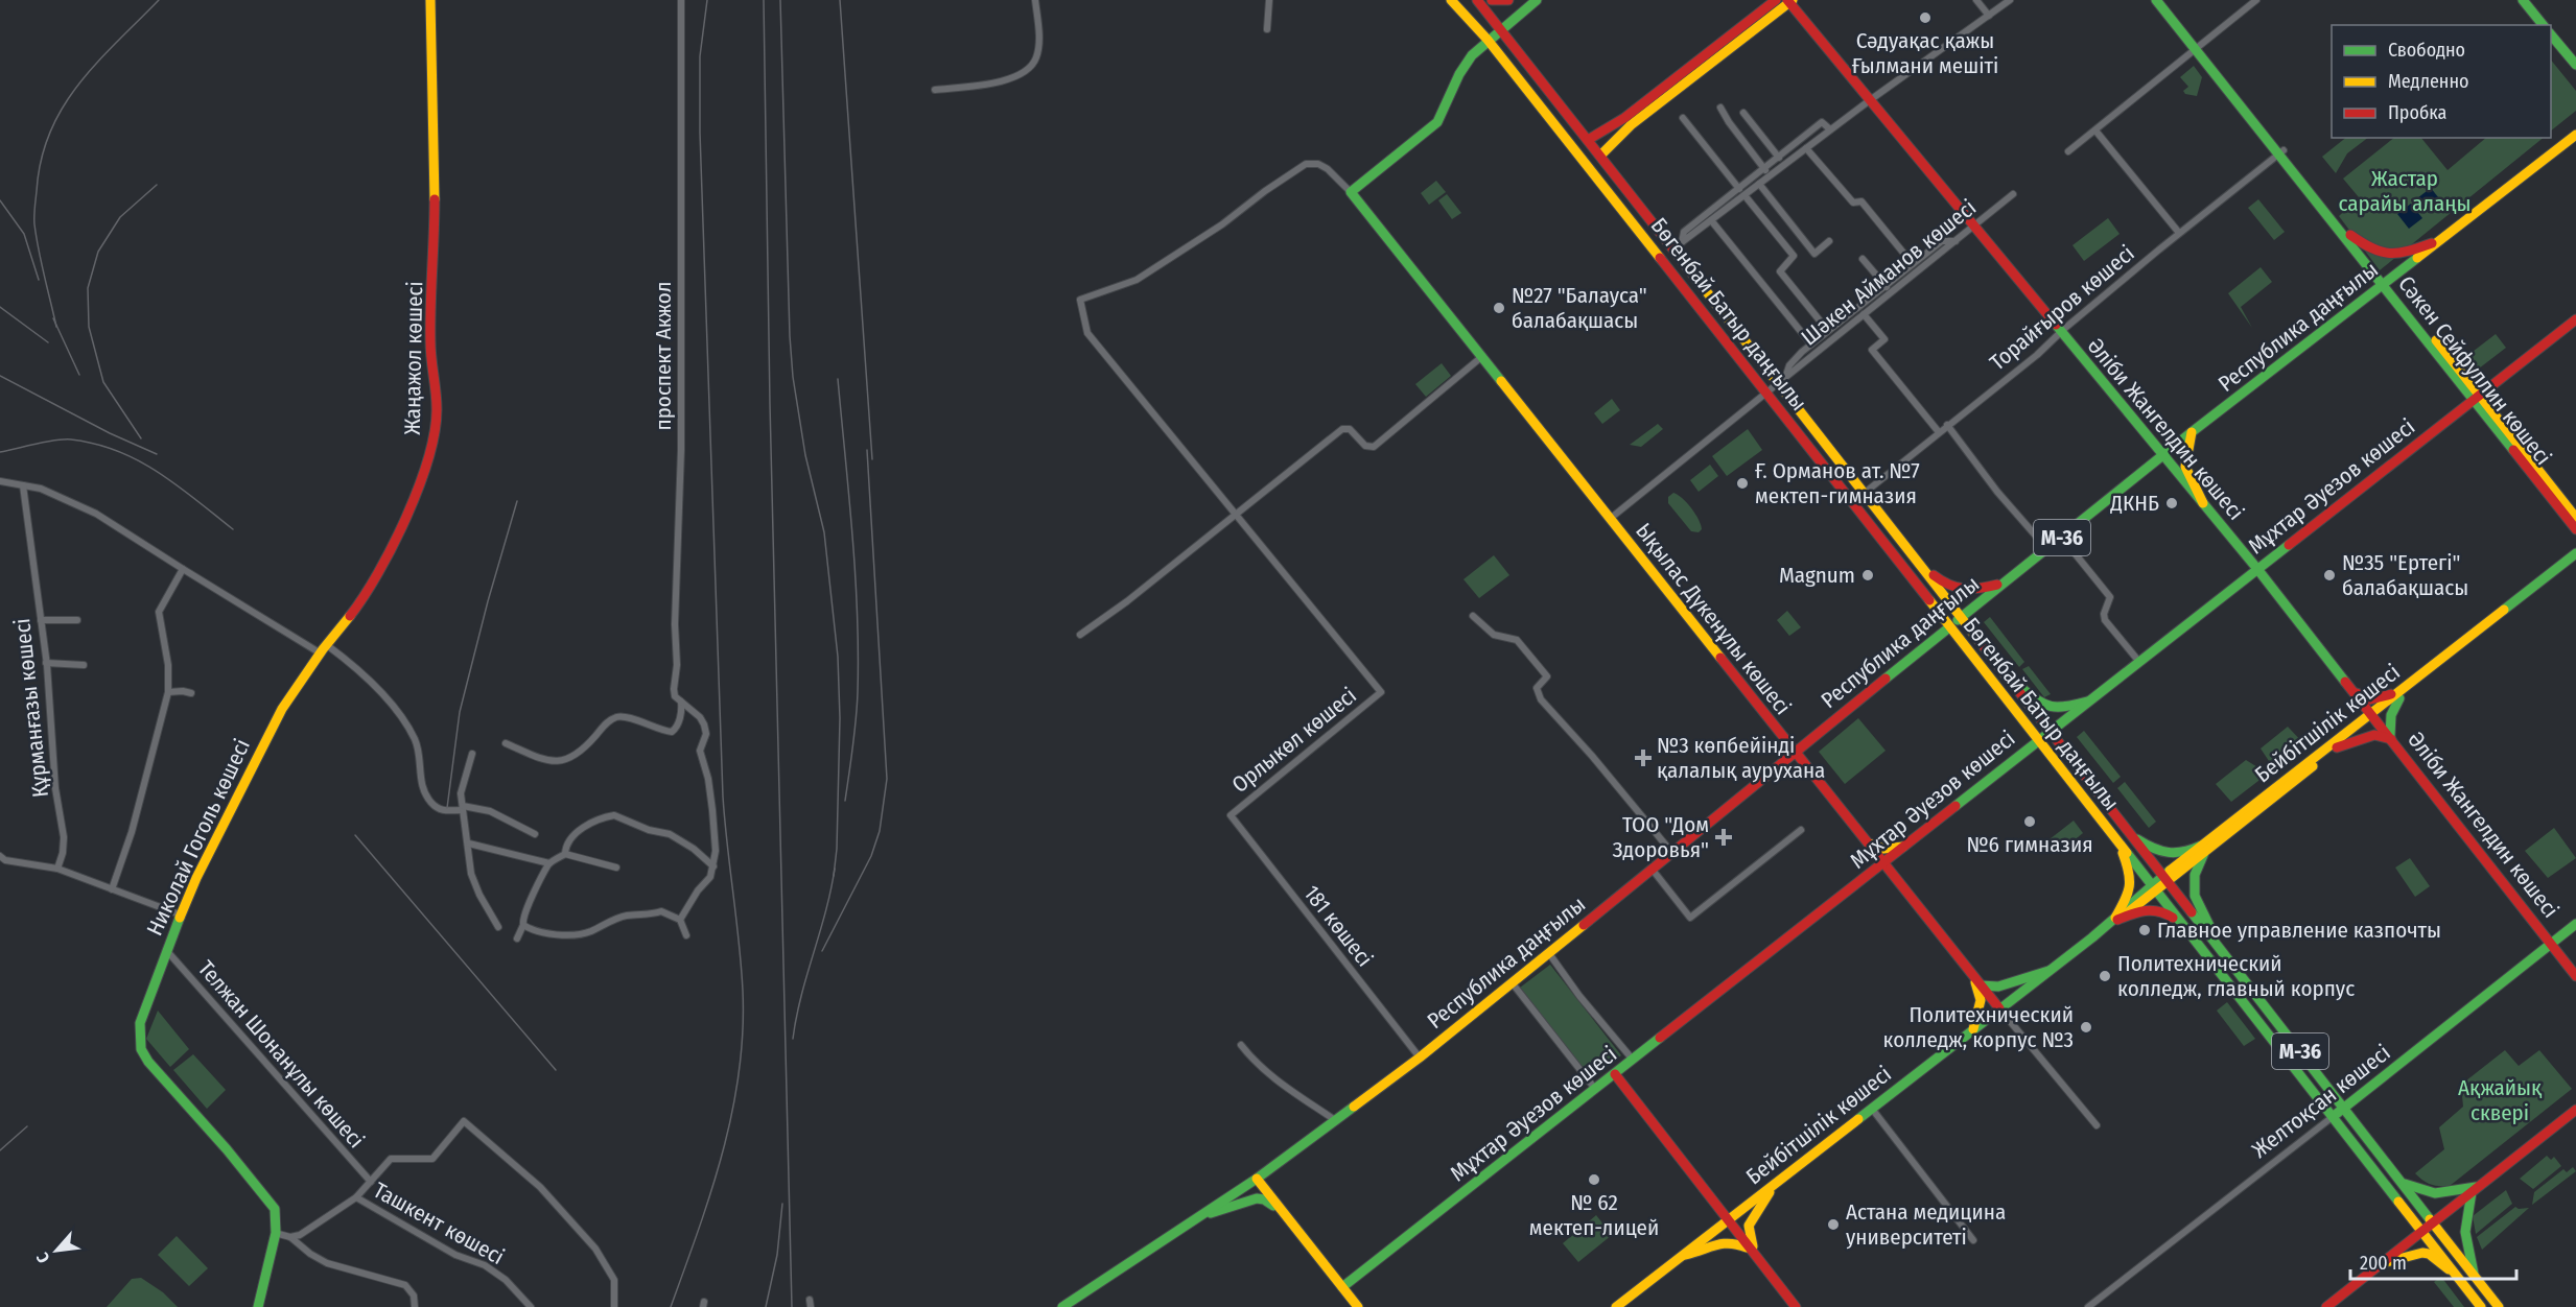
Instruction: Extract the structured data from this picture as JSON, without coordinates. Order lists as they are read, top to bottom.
{
  "streets": {
    "main road": [
      "Бөгенбай Батыр даңғылы",
      "Республика даңғылы",
      "Жаңажол көшесі",
      "Сәкен Сейфуллин көшесі",
      "Әліби Жангелдин көшесі",
      "Мұхтар Әуезов көшесі",
      "M-36",
      "Ықылас Дүкенұлы көшесі",
      "Бейбітшілік көшесі",
      "Николай Гоголь көшесі",
      "Желтоқсан көшесі"
    ],
    "street": [
      "Шәкен Айманов көшесі",
      "Торайғыров көшесі",
      "проспект Акжол",
      "Құрманғазы көшесі",
      "Орлыкөл көшесі",
      "181 көшесі",
      "Телжан Шонанұлы көшесі",
      "Ташкент көшесі"
    ]
  },
  "crossings": [
    ["Шәкен Айманов көшесі", "Бөгенбай Батыр даңғылы"],
    ["Шәкен Айманов көшесі", "Әліби Жангелдин көшесі"],
    ["Шәкен Айманов көшесі", "Ықылас Дүкенұлы көшесі"],
    ["Торайғыров көшесі", "Бөгенбай Батыр даңғылы"],
    ["Торайғыров көшесі", "Сәкен Сейфуллин көшесі"],
    ["Торайғыров көшесі", "Әліби Жангелдин көшесі"],
    ["Бөгенбай Батыр даңғылы", "Республика даңғылы"],
    ["Бөгенбай Батыр даңғылы", "Мұхтар Әуезов көшесі"],
    ["Бөгенбай Батыр даңғылы", "Бейбітшілік көшесі"],
    ["Бөгенбай Батыр даңғылы", "Желтоқсан көшесі"],
    ["Республика даңғылы", "Сәкен Сейфуллин көшесі"],
    ["Республика даңғылы", "Әліби Жангелдин көшесі"],
    ["Республика даңғылы", "Ықылас Дүкенұлы көшесі"],
    ["Республика даңғылы", "181 көшесі"],
    ["Жаңажол көшесі", "Николай Гоголь көшесі"],
    ["Сәкен Сейфуллин көшесі", "Мұхтар Әуезов көшесі"],
    ["Әліби Жангелдин көшесі", "Мұхтар Әуезов көшесі"],
    ["Әліби Жангелдин көшесі", "Бейбітшілік көшесі"],
    ["Әліби Жангелдин көшесі", "Желтоқсан көшесі"],
    ["Мұхтар Әуезов көшесі", "Ықылас Дүкенұлы көшесі"],
    ["Ықылас Дүкенұлы көшесі", "Бейбітшілік көшесі"],
    ["Орлыкөл көшесі", "181 көшесі"],
    ["Николай Гоголь көшесі", "Телжан Шонанұлы көшесі"],
    ["Телжан Шонанұлы көшесі", "Ташкент көшесі"]
  ],
  "parks": ["Жастар сарайы алаңы", "Ақжайық сквері"],
  "places": {
    "other": [
      "Сәдуақас қажы Ғылмани мешіті",
      "№27 \"Балауса\" балабақшасы",
      "Ғ. Орманов ат. №7 мектеп-гимназия",
      "ДКНБ",
      "Magnum",
      "№35 \"Ертегі\" балабақшасы",
      "№6 гимназия",
      "Главное управление казпочты",
      "Политехнический колледж, главный корпус",
      "Политехнический колледж, корпус №3",
      "№ 62 мектеп-лицей",
      "Астана медицина университеті"
    ],
    "health": ["№3 көпбейінді қалалық аурухана", "ТОО \"Дом Здоровья\""]
  },
  "legend": ["Свободно", "Медленно", "Пробка"],
  "scale_bar": "200 m",
  "north": "bottom left"
}
